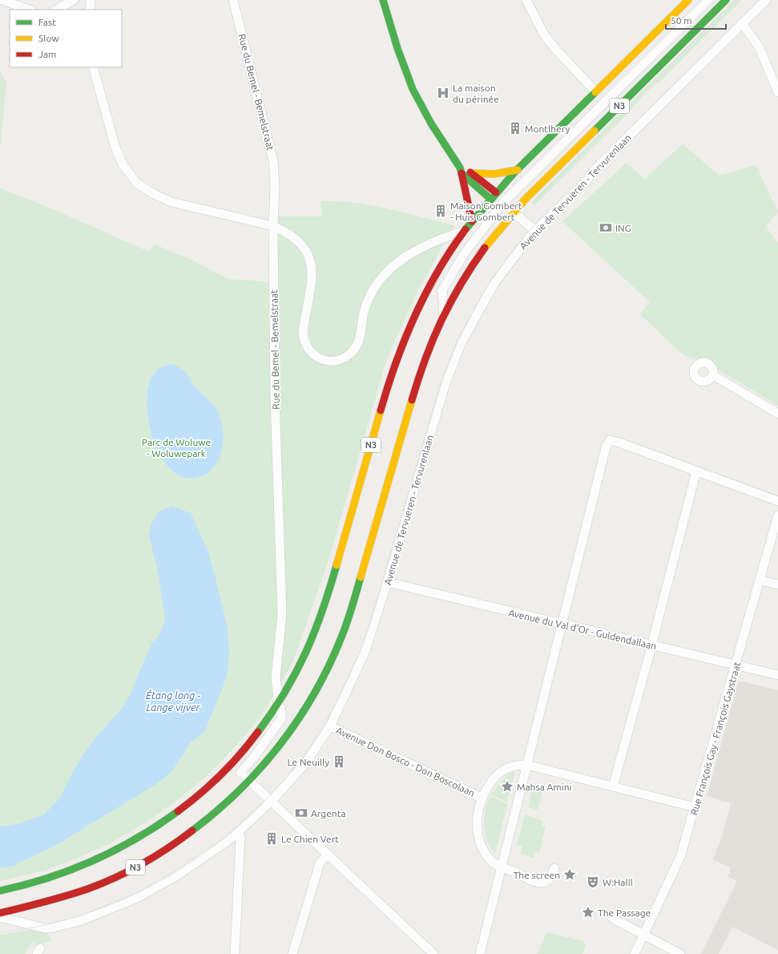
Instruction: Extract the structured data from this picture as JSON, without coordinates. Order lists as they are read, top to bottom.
{
  "streets": {
    "main road": ["N3"],
    "street": [
      "Rue du Bemel - Bemelstraat",
      "Avenue de Tervueren - Tervurenlaan",
      "Avenue du Val d'Or - Guldendallaan",
      "Rue François Gay - François Gaystraat",
      "Avenue Don Bosco - Don Boscolaan"
    ]
  },
  "crossings": [
    ["Rue du Bemel - Bemelstraat", "N3"],
    ["Avenue de Tervueren - Tervurenlaan", "Avenue du Val d'Or - Guldendallaan"],
    ["Avenue de Tervueren - Tervurenlaan", "Avenue Don Bosco - Don Boscolaan"],
    ["Avenue du Val d'Or - Guldendallaan", "Rue François Gay - François Gaystraat"]
  ],
  "water": ["Étang long - Lange vijver"],
  "parks": ["Parc de Woluwe - Woluwepark"],
  "places": {
    "hospital": ["La maison du périnée"],
    "building": [
      "Montlhery",
      "Maison Gombert - Huis Gombert",
      "Le Neuilly",
      "Le Chien Vert"
    ],
    "bank": ["ING", "Argenta"],
    "place": ["Mahsa Amini", "The screen", "The Passage"],
    "theatre": ["W:Halll"]
  },
  "legend": ["Fast", "Slow", "Jam"],
  "scale_bar": "50 m"
}
